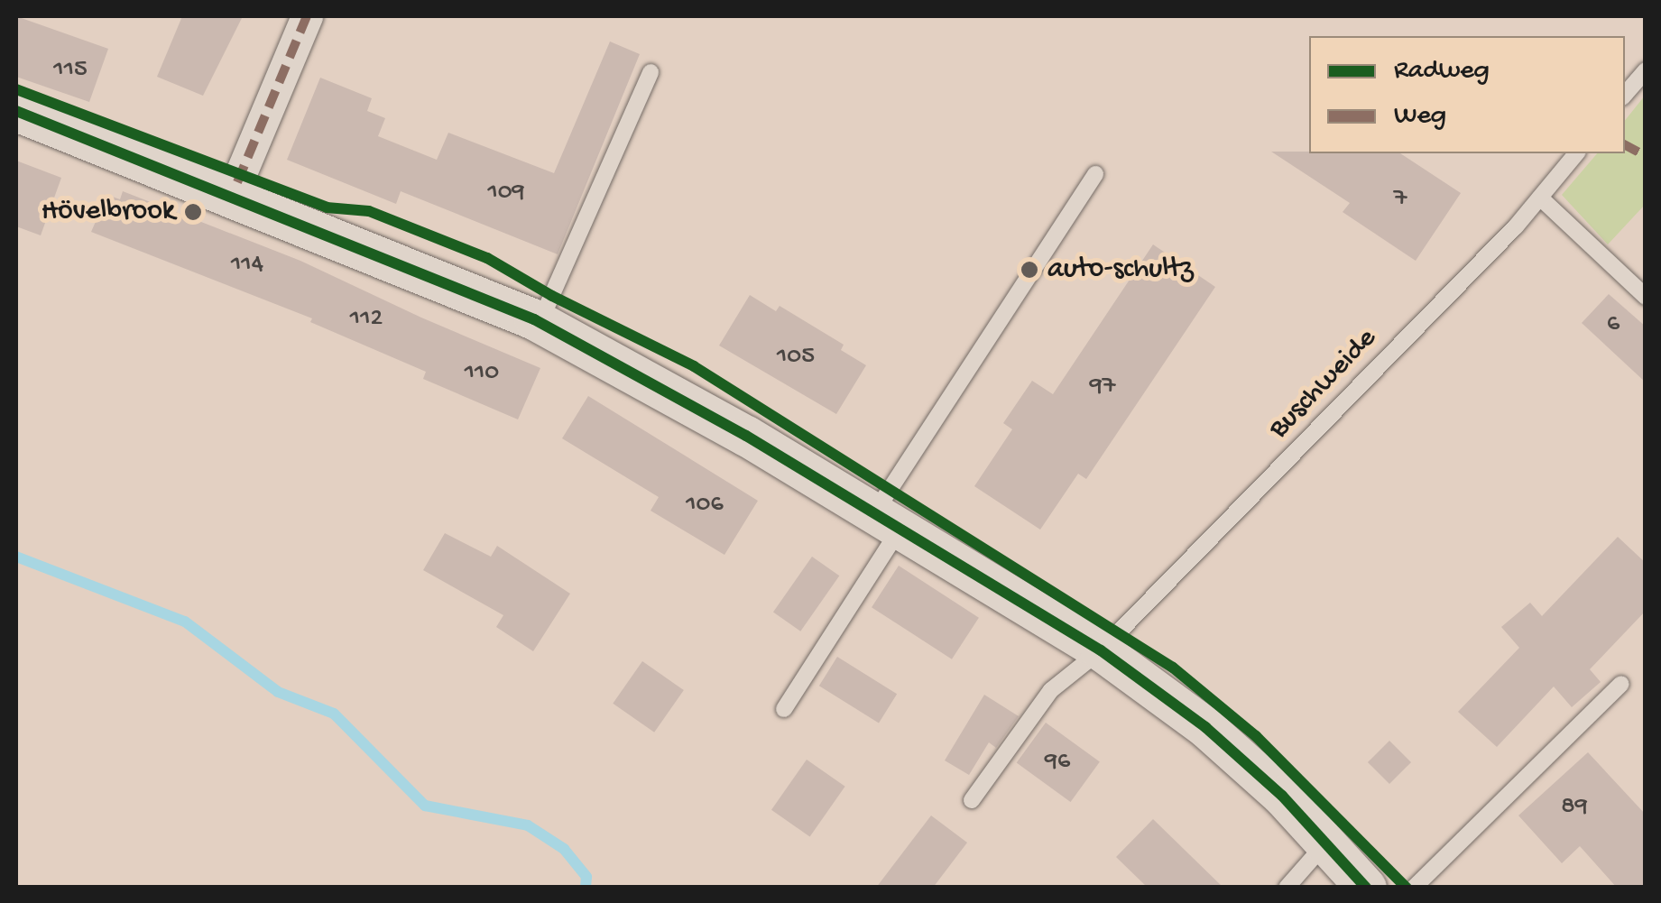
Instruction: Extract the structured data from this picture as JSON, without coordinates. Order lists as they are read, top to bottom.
{
  "streets": {
    "lane": ["Buschweide"]
  },
  "places": ["Hövelbrook", "auto-schultz"],
  "house_numbers": [
    "115",
    "109",
    "7",
    "114",
    "112",
    "6",
    "105",
    "110",
    "97",
    "106",
    "96",
    "89"
  ],
  "legend": ["Radweg", "Weg"]
}
